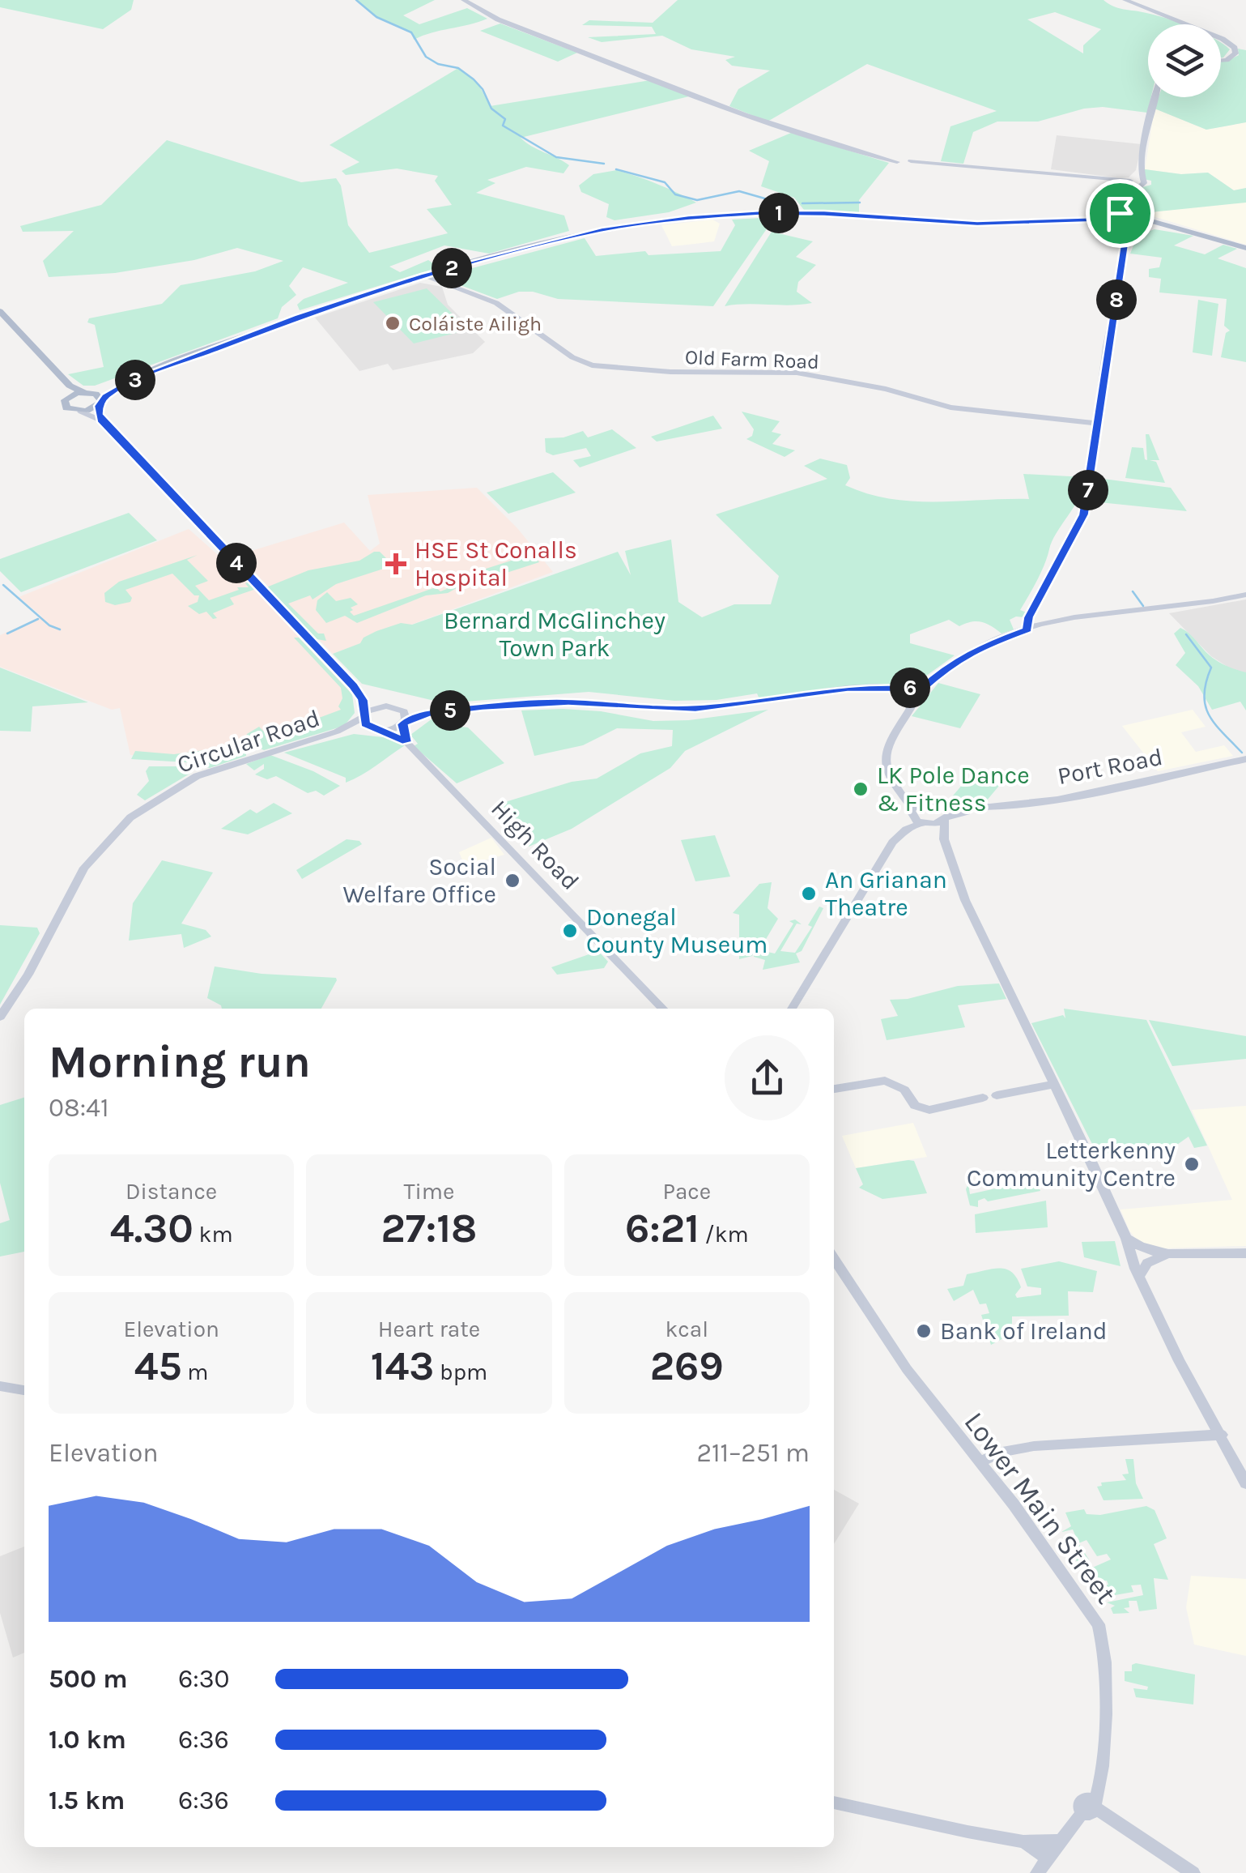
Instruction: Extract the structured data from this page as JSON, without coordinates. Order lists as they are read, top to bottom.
{
  "streets": {
    "street": [
      "Old Farm Road",
      "Circular Road",
      "Port Road",
      "High Road",
      "Lower Main Street"
    ]
  },
  "parks": ["Bernard McGlinchey Town Park"],
  "places": {
    "other": [
      "Coláiste Ailigh",
      "LK Pole Dance & Fitness",
      "Social Welfare Office",
      "An Grianan Theatre",
      "Donegal County Museum",
      "Letterkenny Community Centre",
      "Bank of Ireland"
    ],
    "health": ["HSE St Conalls Hospital"]
  },
  "page": {
    "pins": [
      "1",
      "2",
      "8",
      "3",
      "7",
      "4",
      "6",
      "5"
    ],
    "heading": ["Morning run", "08:41"],
    "stats": [
      ["Distance", "4.30 km"],
      ["Time", "27:18"],
      ["Pace", "6:21 /km"],
      ["Elevation", "45 m"],
      ["Heart rate", "143 bpm"],
      ["kcal", "269"]
    ],
    "chart": ["Elevation", "211–251 m"],
    "list": [
      {
        "name": "500 m",
        "note": "6:30"
      },
      {
        "name": "1.0 km",
        "note": "6:36"
      },
      {
        "name": "1.5 km",
        "note": "6:36"
      }
    ]
  }
}
